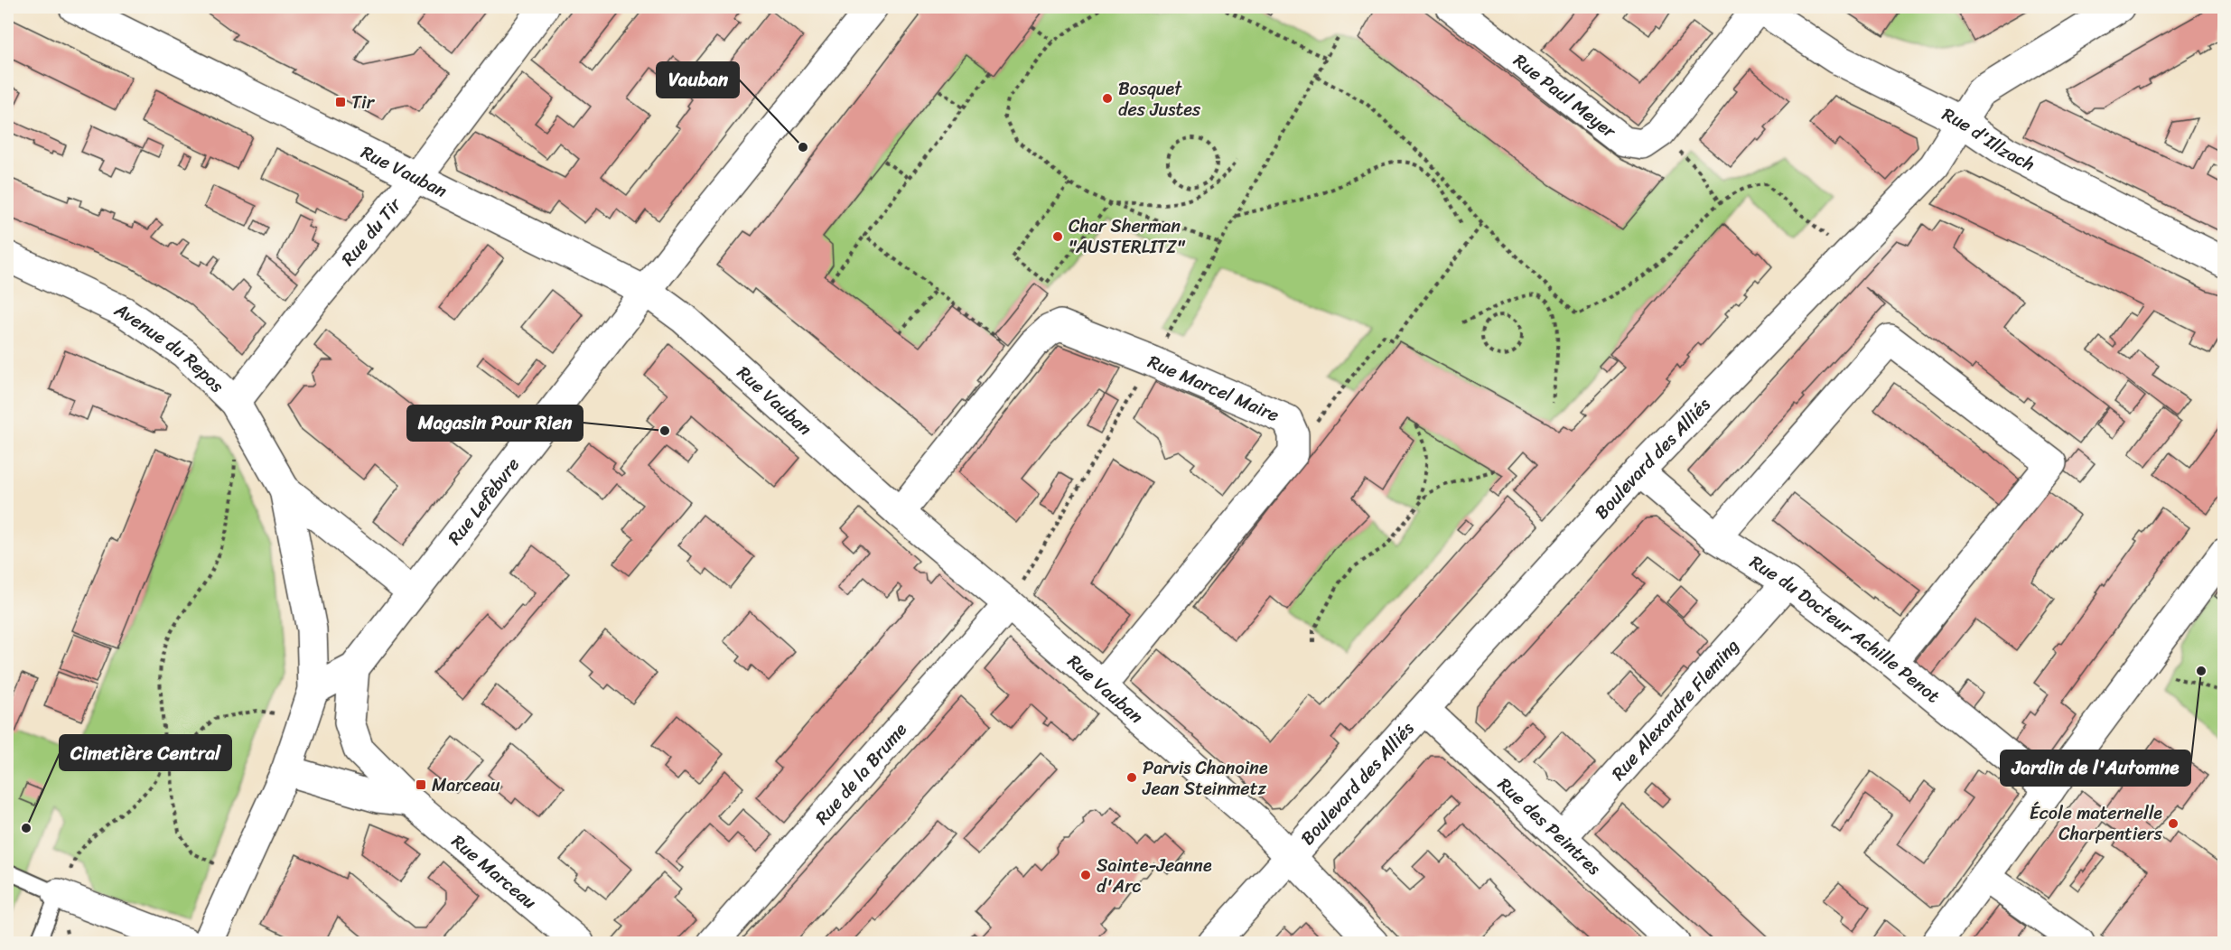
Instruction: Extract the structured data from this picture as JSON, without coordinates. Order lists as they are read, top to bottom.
{
  "streets": {
    "street": [
      "Rue Paul Meyer",
      "Rue d'Illzach",
      "Rue Vauban",
      "Rue du Tir",
      "Avenue du Repos",
      "Rue Marcel Maire",
      "Boulevard des Alliés",
      "Rue Lefèbvre",
      "Rue du Docteur Achille Penot",
      "Rue Alexandre Fleming",
      "Rue de la Brume",
      "Rue des Peintres",
      "Rue Marceau"
    ]
  },
  "crossings": [
    ["Rue Paul Meyer", "Rue d'Illzach"],
    ["Rue d'Illzach", "Boulevard des Alliés"],
    ["Rue Vauban", "Rue du Tir"],
    ["Rue Vauban", "Rue Marcel Maire"],
    ["Rue Vauban", "Boulevard des Alliés"],
    ["Rue Vauban", "Rue Lefèbvre"],
    ["Rue Vauban", "Rue de la Brume"],
    ["Rue du Tir", "Avenue du Repos"],
    ["Avenue du Repos", "Rue Lefèbvre"],
    ["Boulevard des Alliés", "Rue du Docteur Achille Penot"],
    ["Boulevard des Alliés", "Rue des Peintres"],
    ["Rue Lefèbvre", "Rue Marceau"],
    ["Rue du Docteur Achille Penot", "Rue Alexandre Fleming"],
    ["Rue Alexandre Fleming", "Rue des Peintres"]
  ],
  "places": {
    "other": [
      "Bosquet des Justes",
      "Vauban",
      "Char Sherman \"AUSTERLITZ\"",
      "Magasin Pour Rien",
      "Jardin de l'Automne",
      "Parvis Chanoine Jean Steinmetz",
      "École maternelle Charpentiers",
      "Cimetière Central",
      "Sainte-Jeanne d'Arc"
    ],
    "transit": ["Tir", "Marceau"]
  }
}
